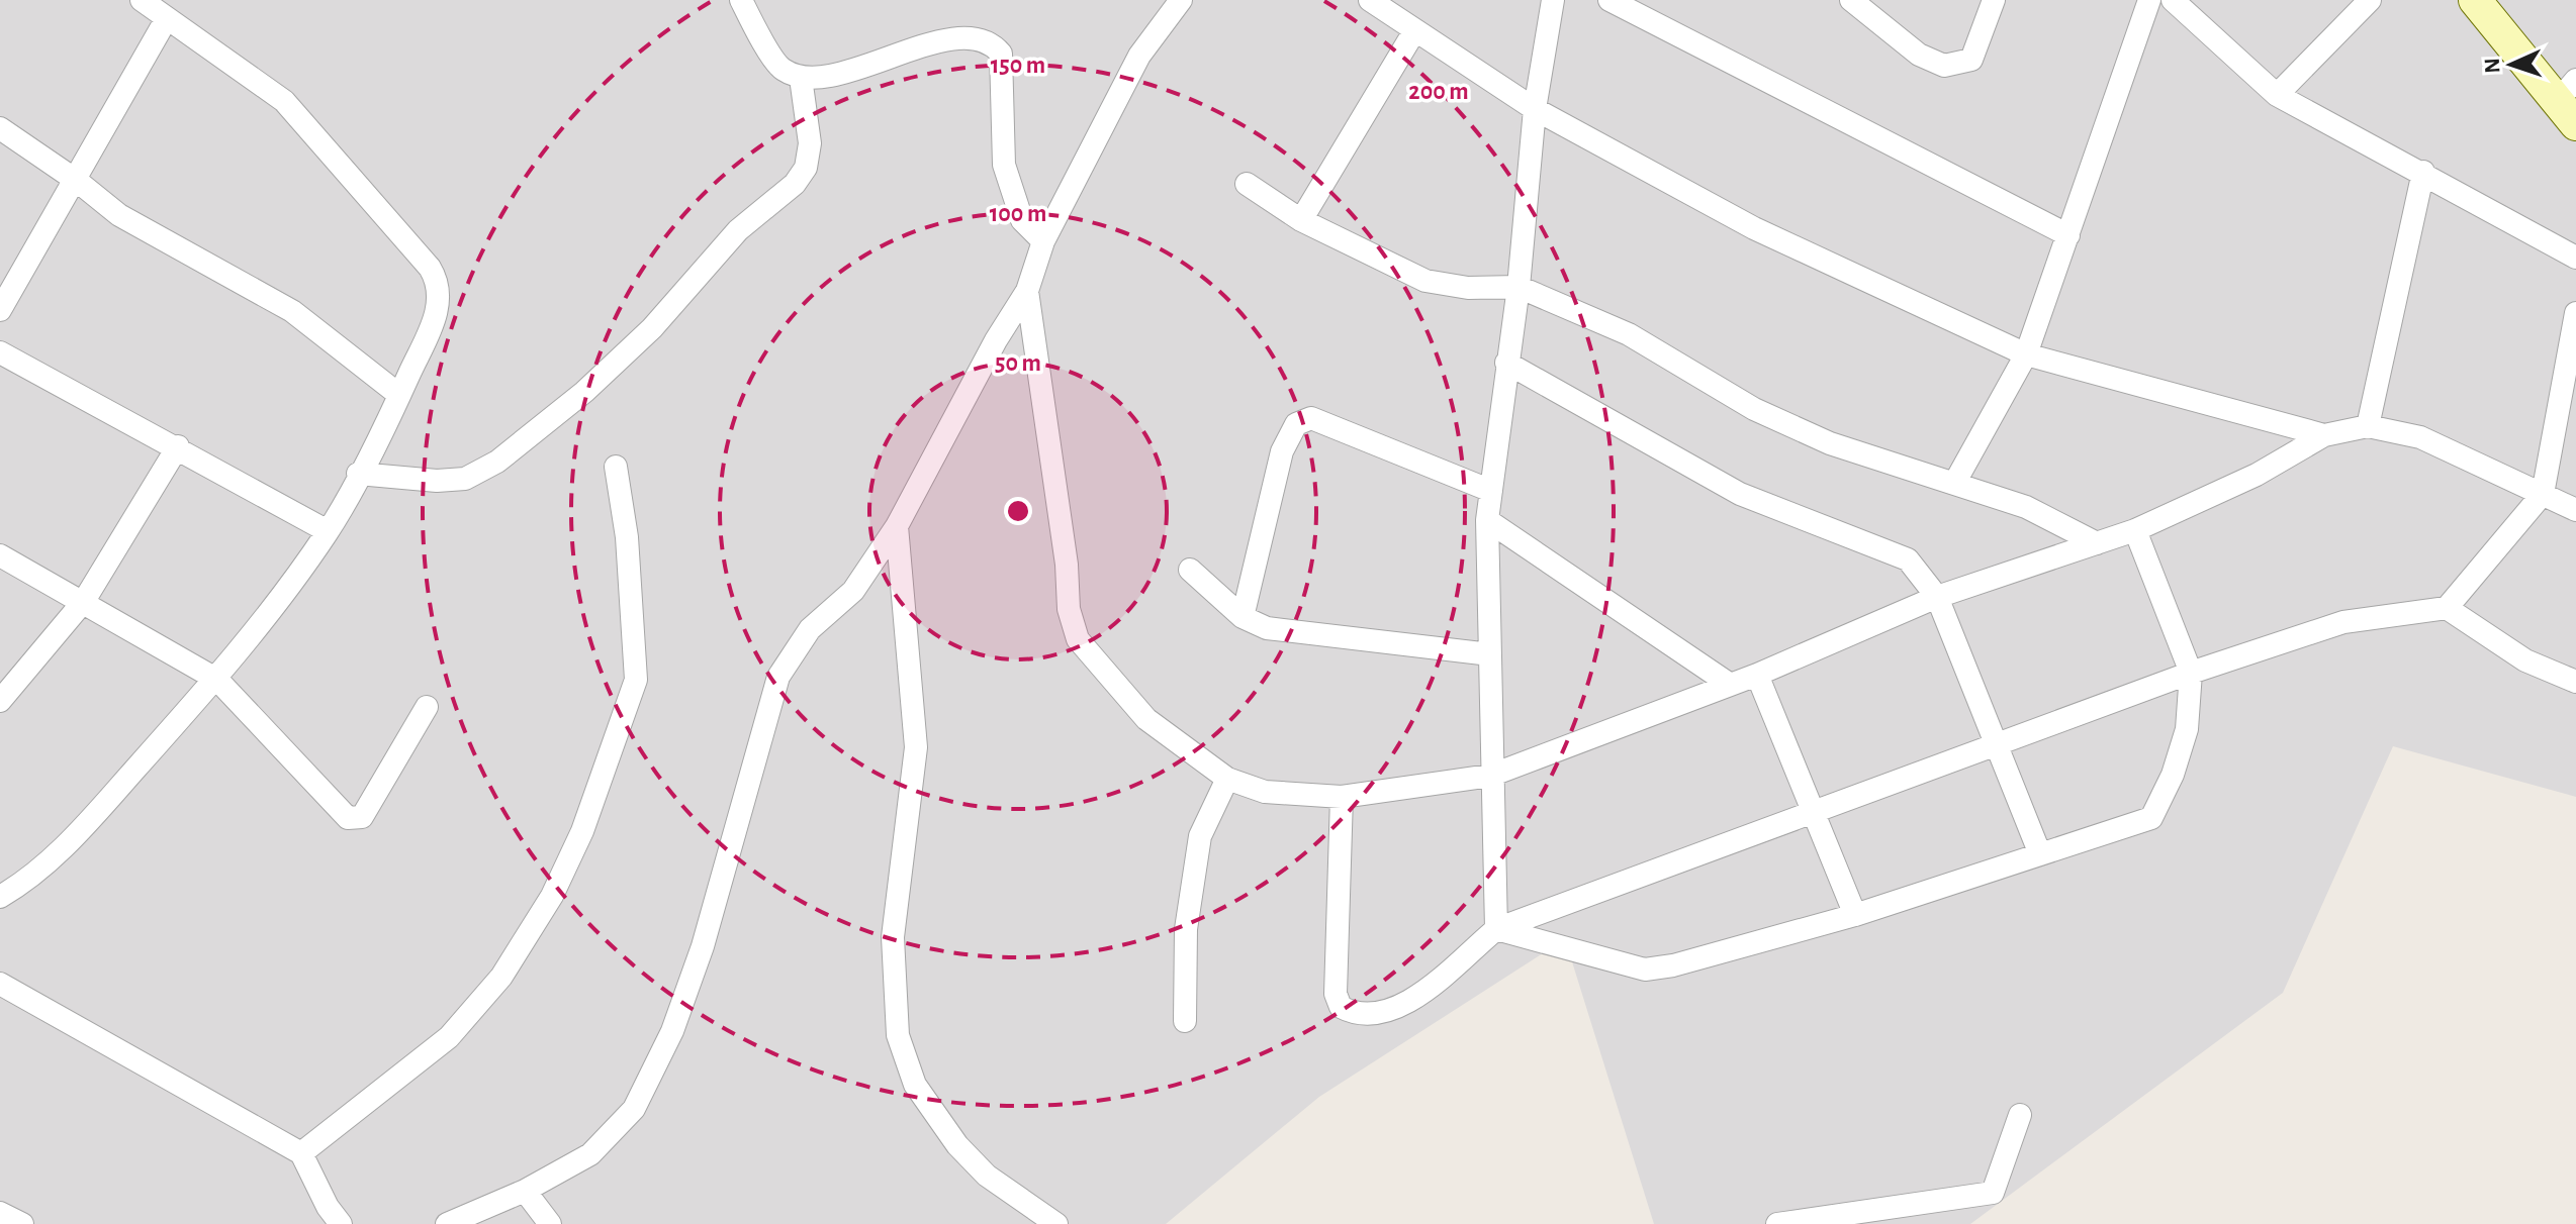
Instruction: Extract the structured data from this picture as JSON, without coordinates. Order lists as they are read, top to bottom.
{
  "north": "left",
  "rings": [
    "150 m",
    "200 m",
    "100 m",
    "50 m"
  ]
}
